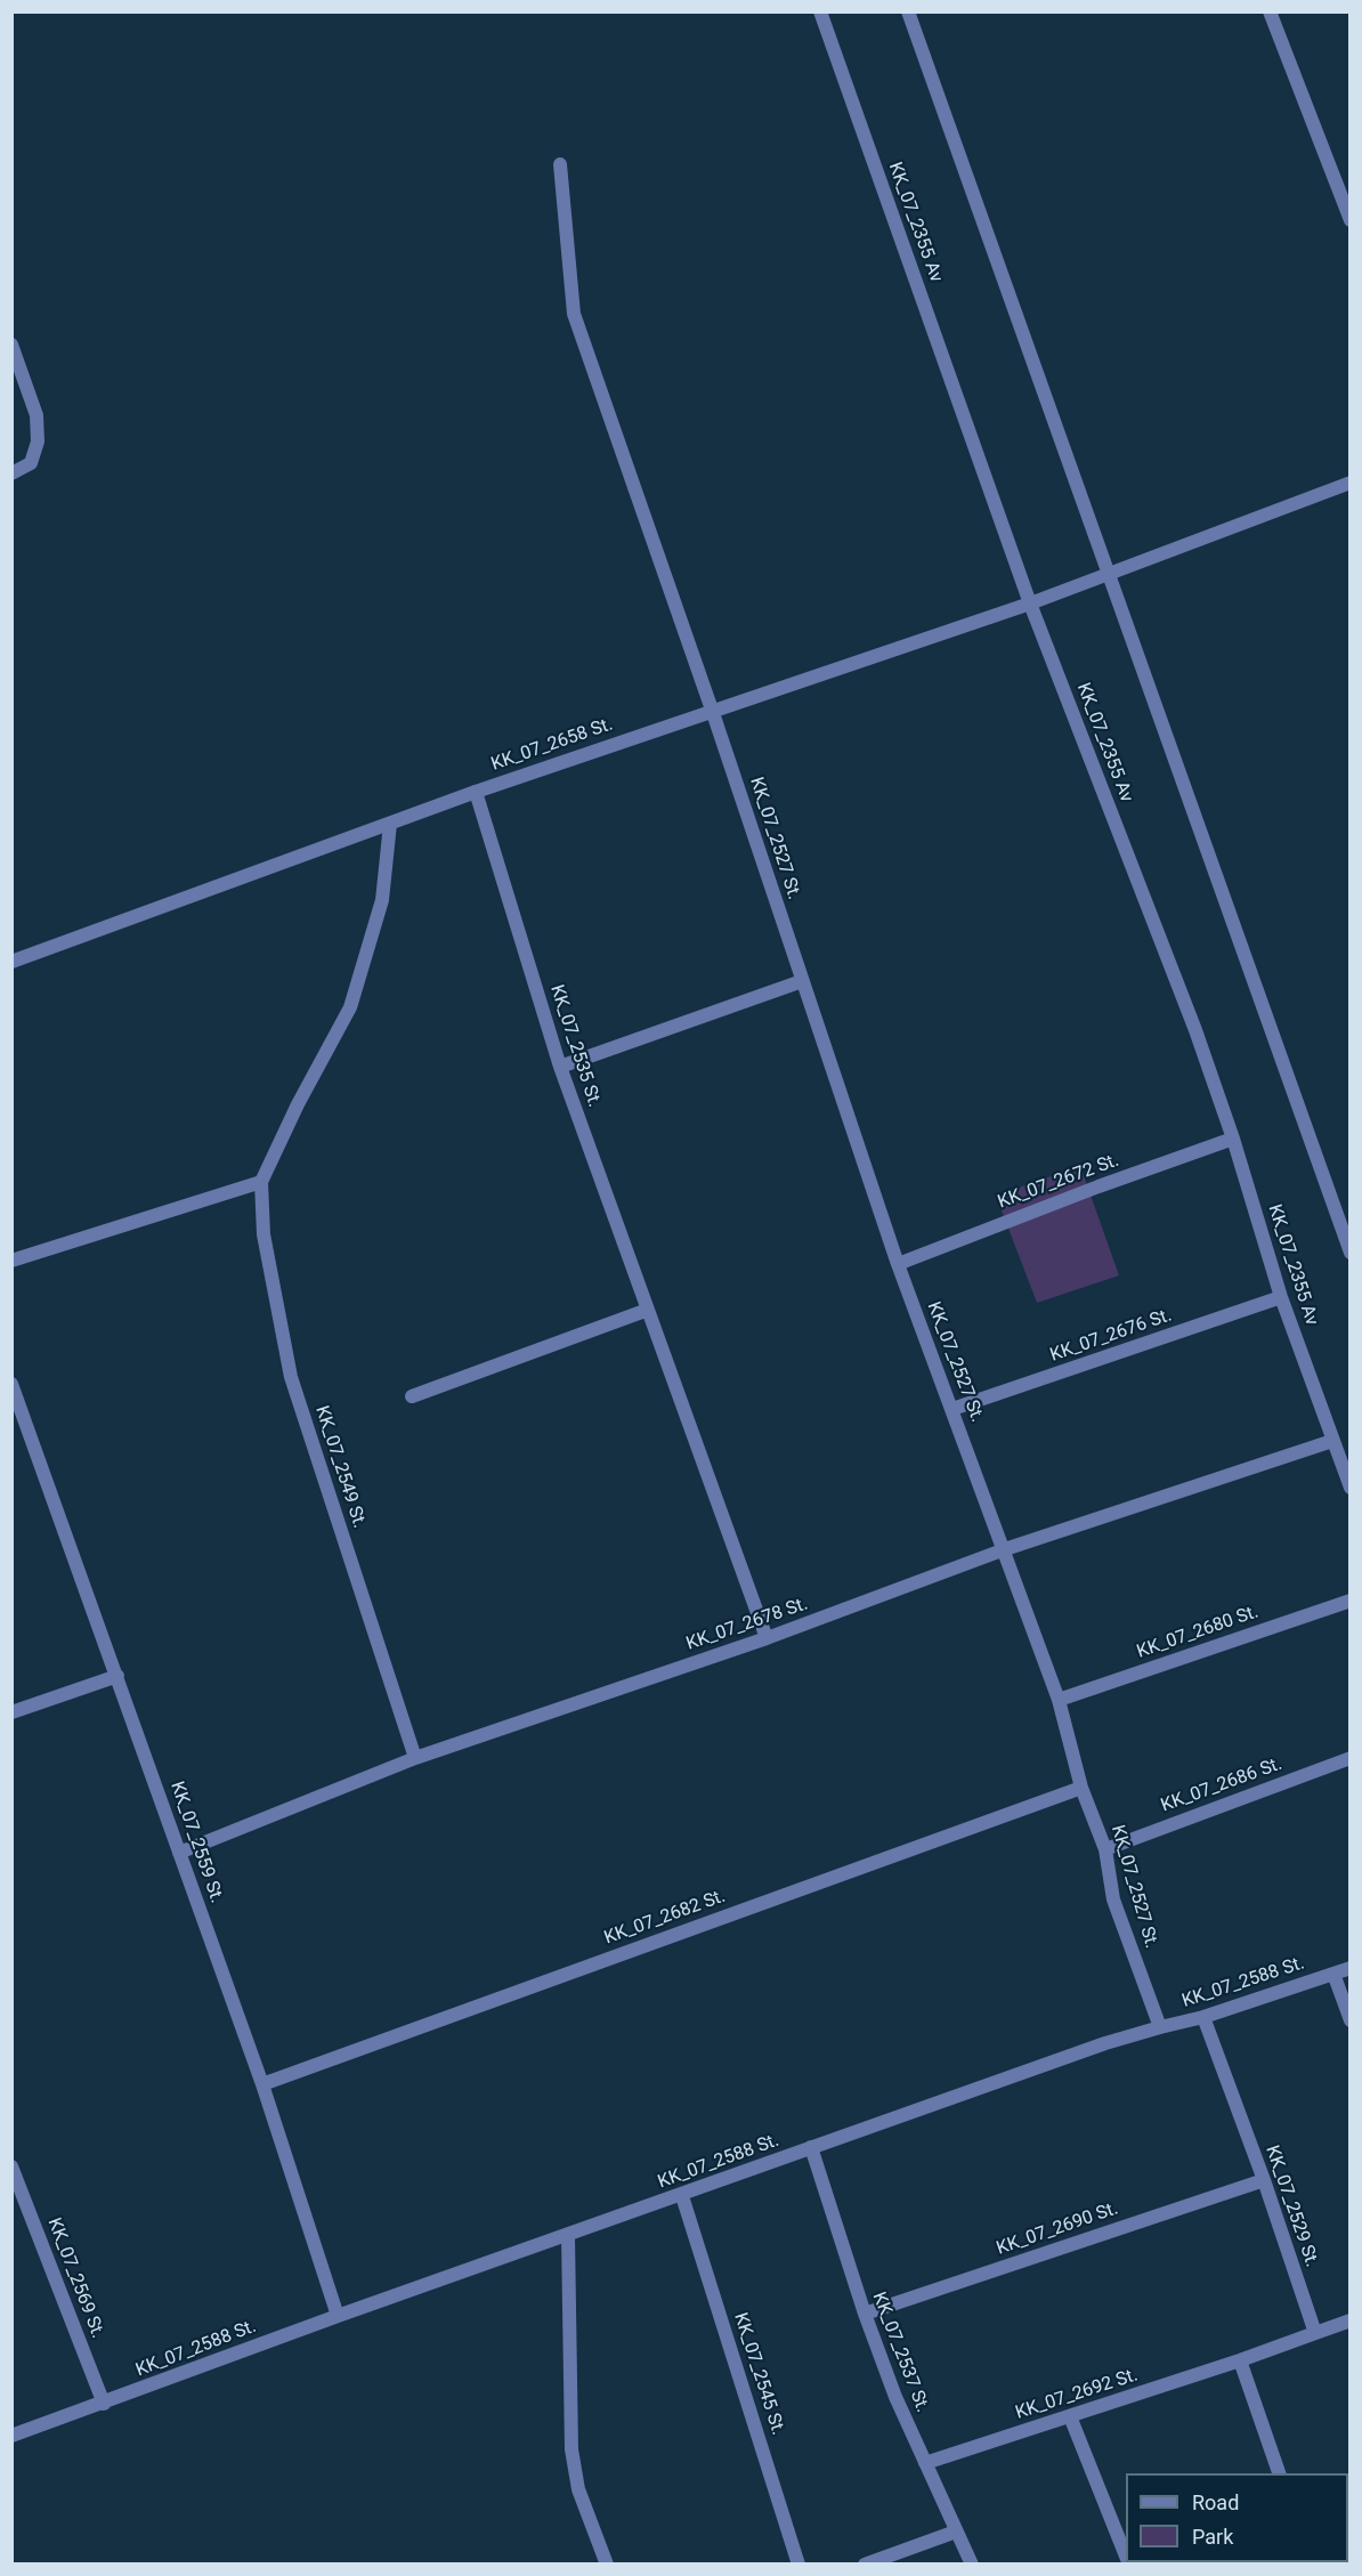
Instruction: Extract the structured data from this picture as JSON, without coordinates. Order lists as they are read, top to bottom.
{
  "streets": {
    "street": [
      "KK_07_2355 Av",
      "KK_07_2658 St.",
      "KK_07_2527 St.",
      "KK_07_2535 St.",
      "KK_07_2672 St.",
      "KK_07_2676 St.",
      "KK_07_2549 St.",
      "KK_07_2678 St.",
      "KK_07_2680 St.",
      "KK_07_2686 St.",
      "KK_07_2559 St.",
      "KK_07_2682 St.",
      "KK_07_2588 St.",
      "KK_07_2529 St.",
      "KK_07_2690 St.",
      "KK_07_2569 St.",
      "KK_07_2537 St.",
      "KK_07_2545 St.",
      "KK_07_2692 St."
    ]
  },
  "crossings": [
    ["KK_07_2355 Av", "KK_07_2658 St."],
    ["KK_07_2355 Av", "KK_07_2672 St."],
    ["KK_07_2355 Av", "KK_07_2676 St."],
    ["KK_07_2355 Av", "KK_07_2678 St."],
    ["KK_07_2658 St.", "KK_07_2527 St."],
    ["KK_07_2658 St.", "KK_07_2535 St."],
    ["KK_07_2527 St.", "KK_07_2672 St."],
    ["KK_07_2527 St.", "KK_07_2676 St."],
    ["KK_07_2527 St.", "KK_07_2678 St."],
    ["KK_07_2527 St.", "KK_07_2680 St."],
    ["KK_07_2527 St.", "KK_07_2686 St."],
    ["KK_07_2527 St.", "KK_07_2682 St."],
    ["KK_07_2527 St.", "KK_07_2588 St."],
    ["KK_07_2535 St.", "KK_07_2678 St."],
    ["KK_07_2549 St.", "KK_07_2678 St."],
    ["KK_07_2678 St.", "KK_07_2559 St."],
    ["KK_07_2559 St.", "KK_07_2682 St."],
    ["KK_07_2559 St.", "KK_07_2588 St."],
    ["KK_07_2588 St.", "KK_07_2529 St."],
    ["KK_07_2588 St.", "KK_07_2569 St."],
    ["KK_07_2588 St.", "KK_07_2537 St."],
    ["KK_07_2588 St.", "KK_07_2545 St."],
    ["KK_07_2529 St.", "KK_07_2690 St."],
    ["KK_07_2690 St.", "KK_07_2537 St."],
    ["KK_07_2537 St.", "KK_07_2692 St."]
  ],
  "legend": ["Road", "Park"]
}
